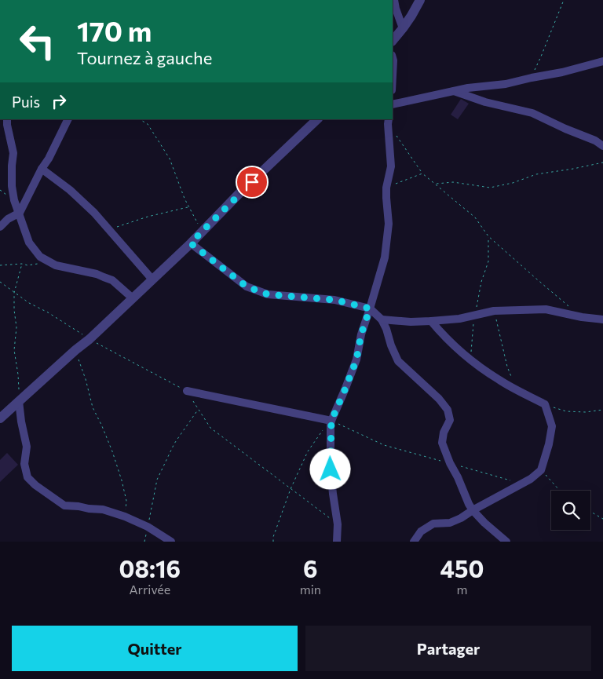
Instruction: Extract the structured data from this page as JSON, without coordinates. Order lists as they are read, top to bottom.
{
  "page": {
    "turn": ["170 m", "Tournez à gauche"],
    "then": "Puis",
    "eta": [
      "08:16",
      "Arrivée",
      "6",
      "min",
      "450",
      "m"
    ],
    "buttons": ["Quitter", "Partager"]
  }
}
